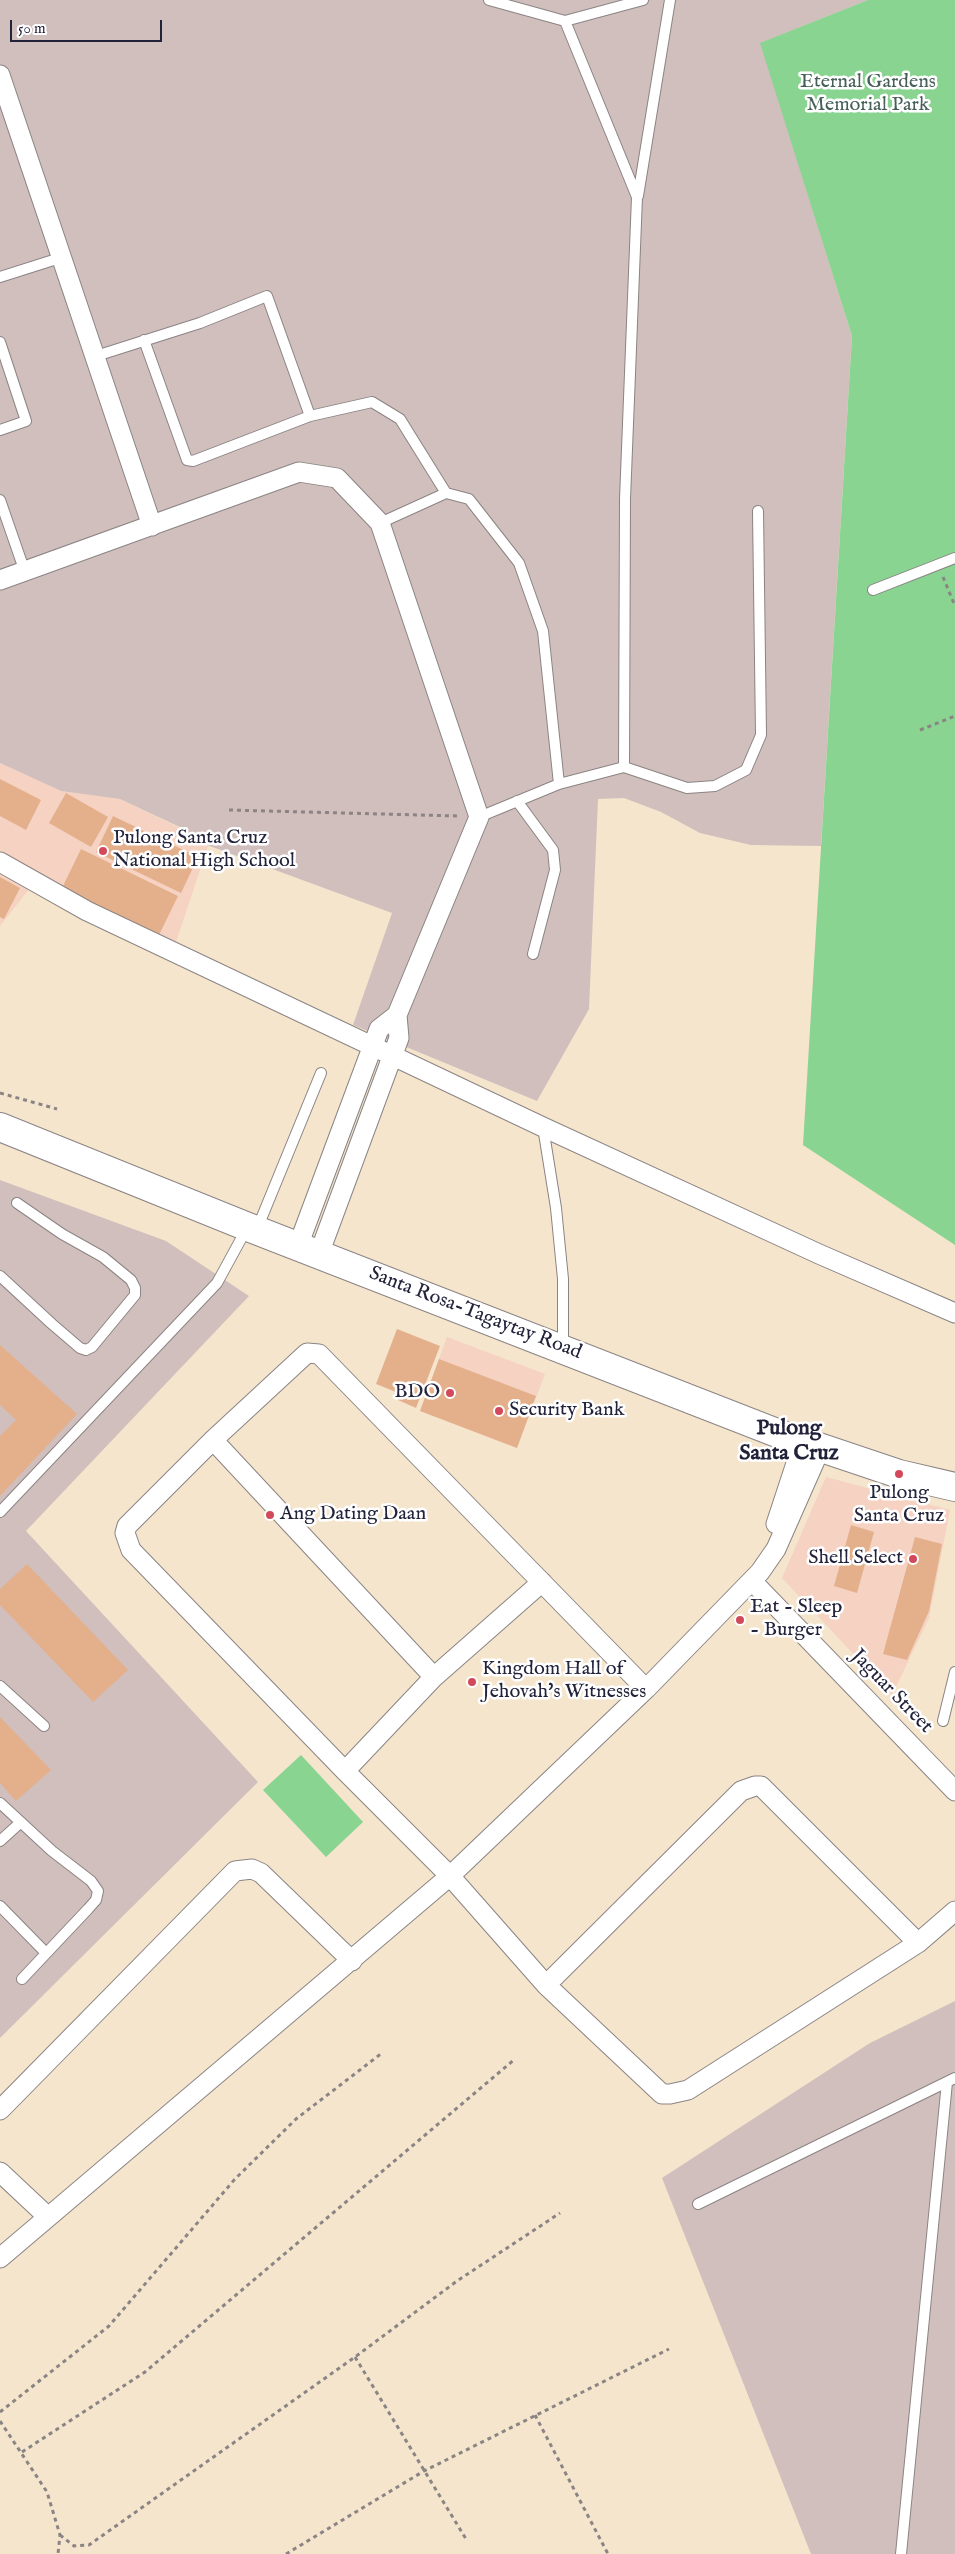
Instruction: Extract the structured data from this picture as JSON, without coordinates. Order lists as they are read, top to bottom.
{
  "streets": {
    "main road": ["Santa Rosa-Tagaytay Road"],
    "street": ["Jaguar Street"]
  },
  "districts": ["Pulong Santa Cruz"],
  "parks": ["Eternal Gardens Memorial Park"],
  "places": [
    "Pulong Santa Cruz National High School",
    "BDO",
    "Security Bank",
    "Pulong Santa Cruz",
    "Ang Dating Daan",
    "Shell Select",
    "Eat - Sleep - Burger",
    "Kingdom Hall of Jehovah's Witnesses"
  ],
  "scale_bar": "50 m"
}
